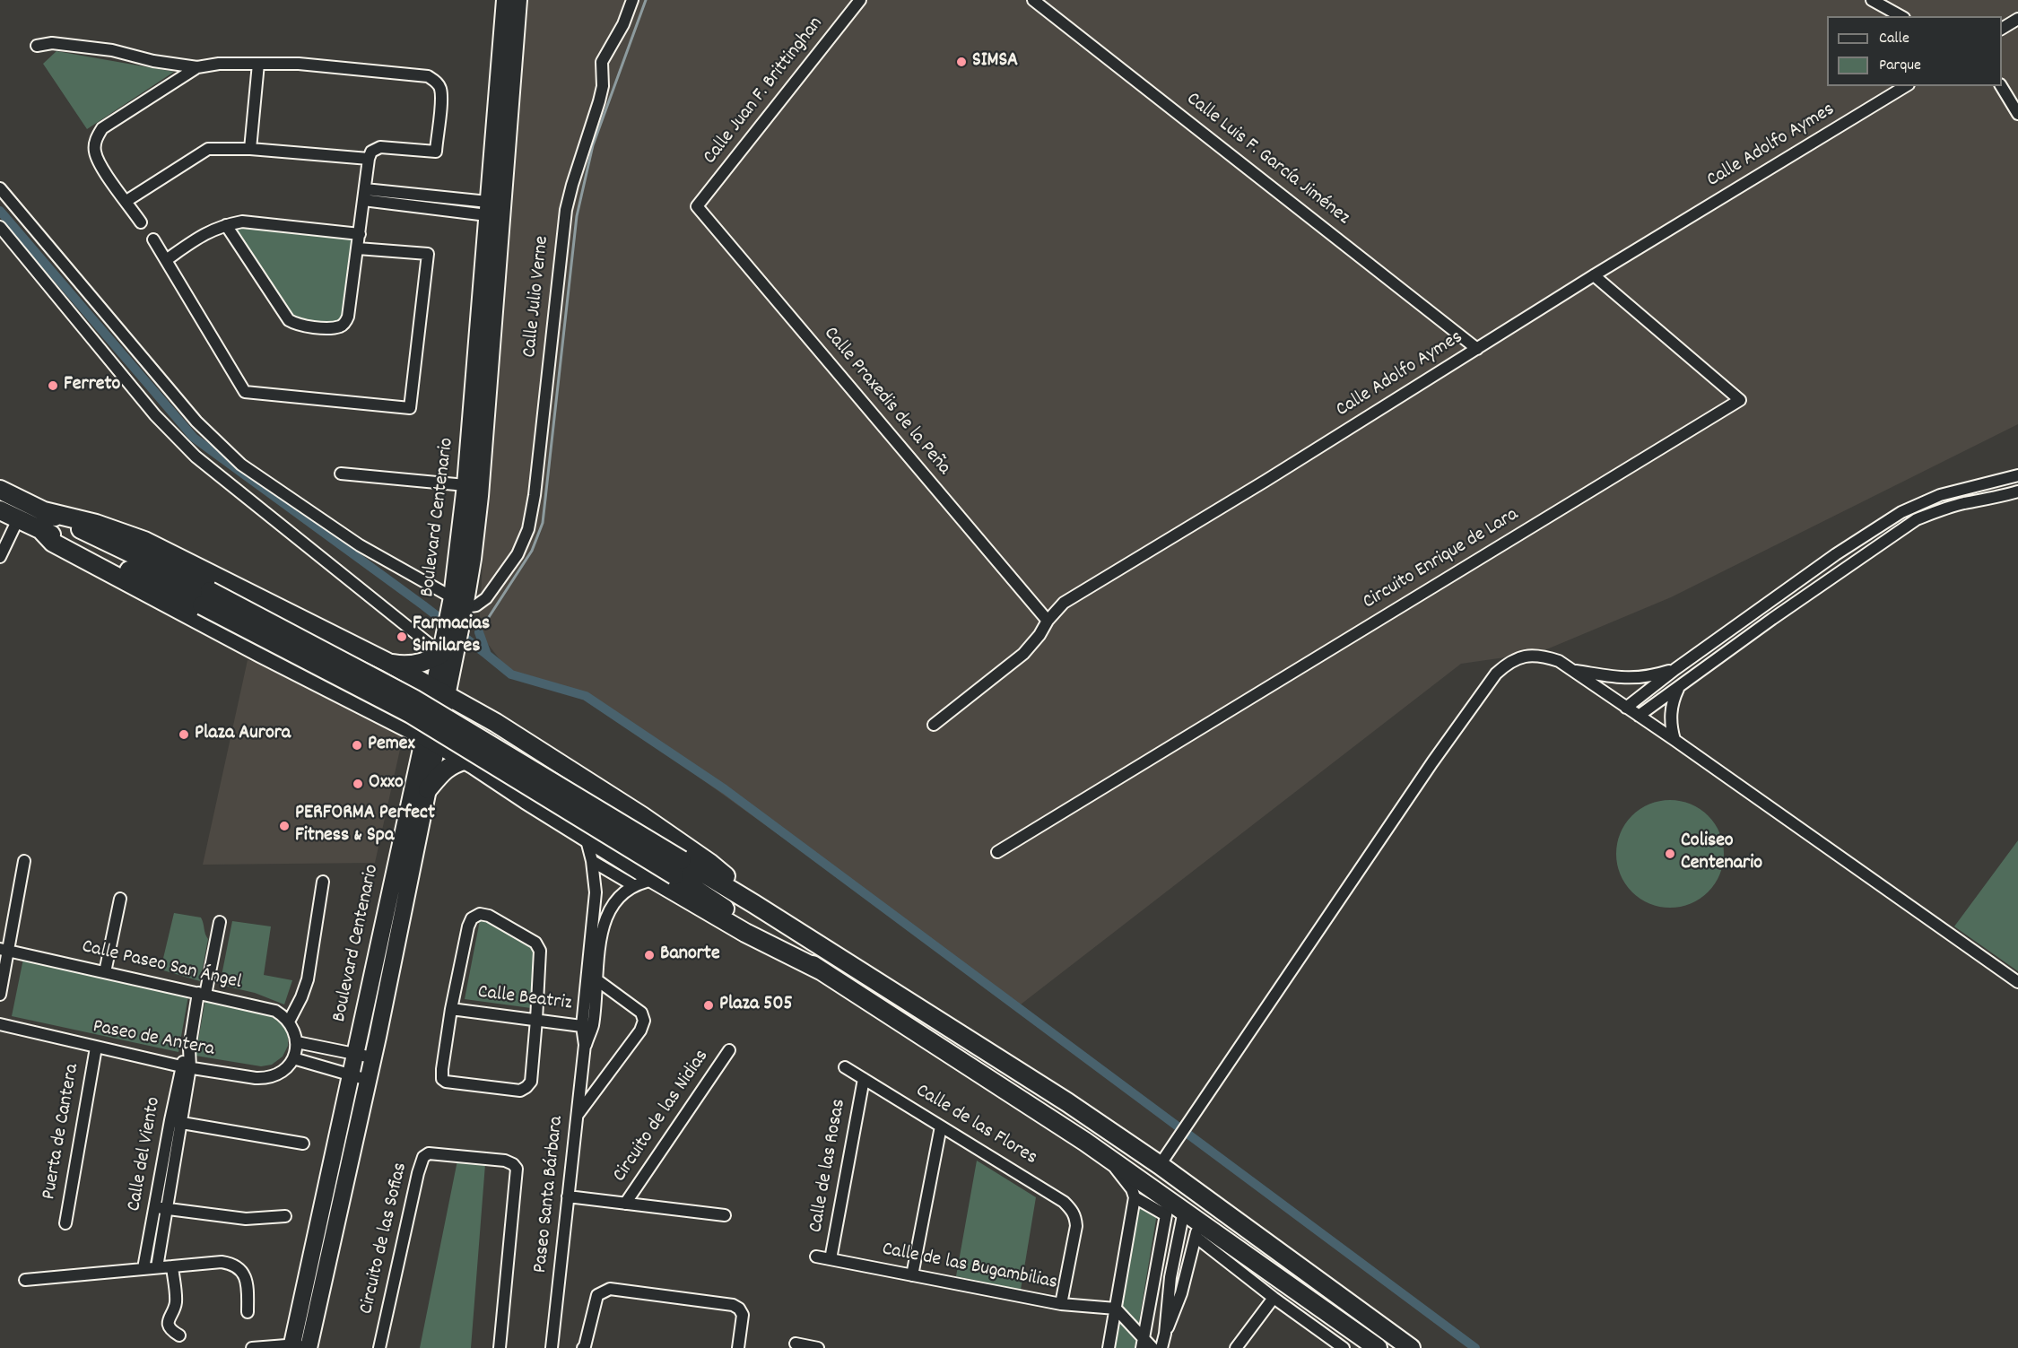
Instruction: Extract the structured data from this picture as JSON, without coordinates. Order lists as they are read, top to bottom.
{
  "streets": {
    "main road": ["Boulevard Centenario"],
    "street": [
      "Calle Juan F. Brittinghan",
      "Calle Adolfo Aymes",
      "Calle Luis F. García Jiménez",
      "Calle Julio Verne",
      "Calle Praxedis de la Peña",
      "Circuito Enrique de Lara",
      "Calle Paseo San Ángel",
      "Calle Beatriz",
      "Paseo de Antera",
      "Circuito de las Nidias",
      "Calle de las Flores",
      "Puerta de Cantera",
      "Calle del Viento",
      "Calle de las Rosas",
      "Paseo Santa Bárbara",
      "Circuito de las Sofias",
      "Calle de las Bugambilias"
    ]
  },
  "crossings": [
    ["Calle Juan F. Brittinghan", "Calle Praxedis de la Peña"],
    ["Calle Adolfo Aymes", "Calle Luis F. García Jiménez"],
    ["Calle Adolfo Aymes", "Calle Praxedis de la Peña"],
    ["Calle Adolfo Aymes", "Circuito Enrique de Lara"],
    ["Calle Julio Verne", "Boulevard Centenario"],
    ["Calle Paseo San Ángel", "Calle del Viento"],
    ["Calle Beatriz", "Paseo Santa Bárbara"],
    ["Paseo de Antera", "Puerta de Cantera"],
    ["Paseo de Antera", "Calle del Viento"],
    ["Circuito de las Nidias", "Paseo Santa Bárbara"],
    ["Calle de las Flores", "Calle de las Rosas"],
    ["Calle de las Flores", "Calle de las Bugambilias"],
    ["Calle de las Rosas", "Calle de las Bugambilias"]
  ],
  "places": [
    "SIMSA",
    "Ferreto",
    "Farmacias Similares",
    "Plaza Aurora",
    "Pemex",
    "Oxxo",
    "PERFORMA Perfect Fitness & Spa",
    "Coliseo Centenario",
    "Banorte",
    "Plaza 505"
  ],
  "legend": ["Calle", "Parque"]
}
